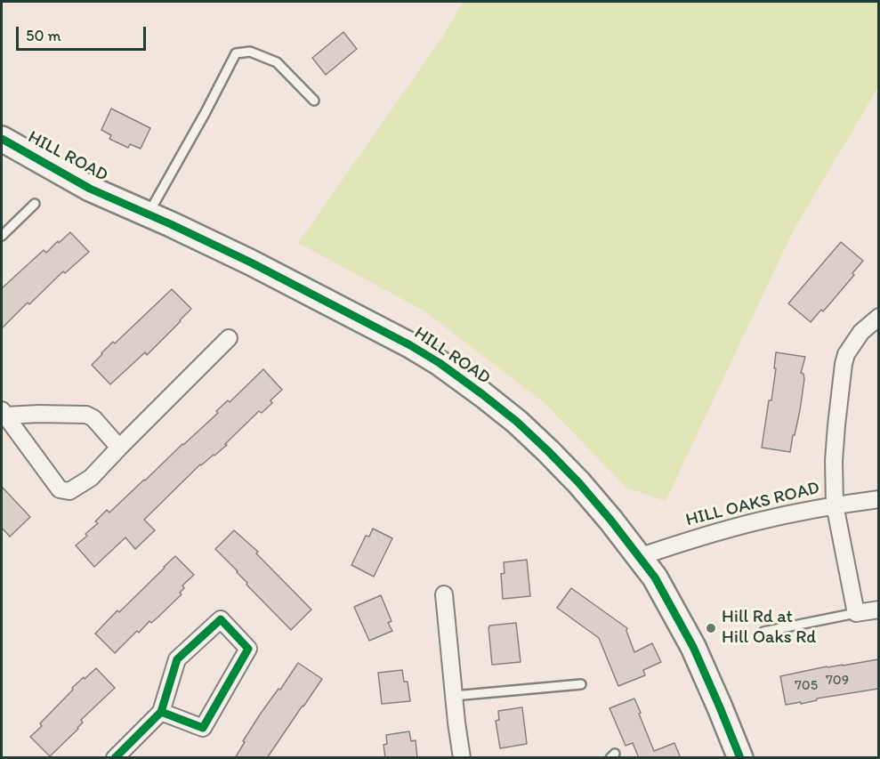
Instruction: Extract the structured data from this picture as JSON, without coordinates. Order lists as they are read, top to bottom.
{
  "streets": {
    "street": ["HILL ROAD", "HILL OAKS ROAD"]
  },
  "crossings": [
    ["HILL ROAD", "HILL OAKS ROAD"]
  ],
  "places": ["Hill Rd at Hill Oaks Rd"],
  "house_numbers": ["709", "705"],
  "scale_bar": "50 m"
}
